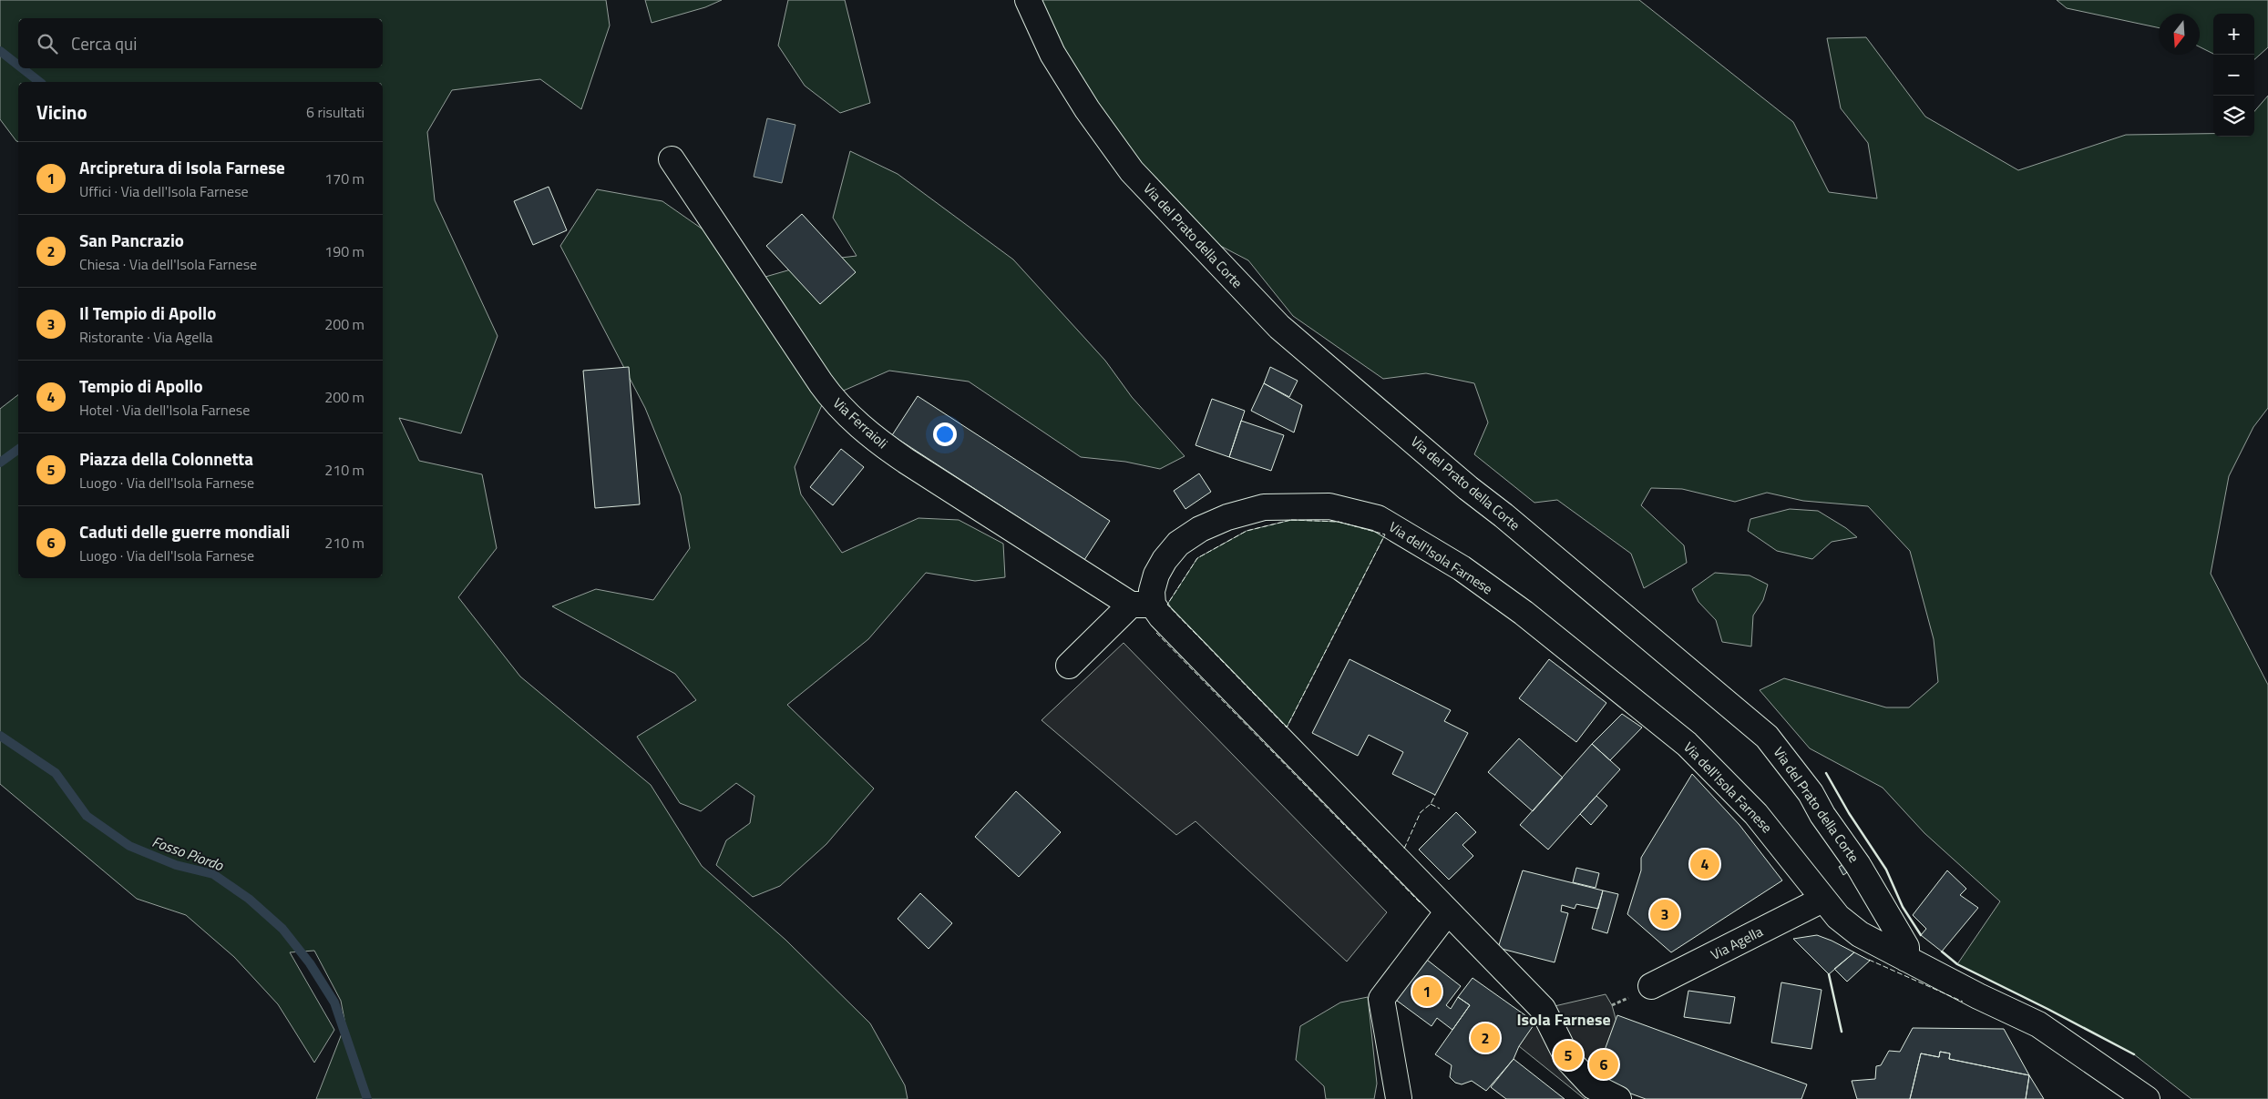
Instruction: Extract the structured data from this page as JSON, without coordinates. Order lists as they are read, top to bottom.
{
  "streets": {
    "street": [
      "Via del Prato della Corte",
      "Via Ferraioli",
      "Via dell'Isola Farnese",
      "Via Agella"
    ]
  },
  "crossings": [
    ["Via del Prato della Corte", "Via dell'Isola Farnese"],
    ["Via Ferraioli", "Via dell'Isola Farnese"],
    ["Via dell'Isola Farnese", "Via Agella"]
  ],
  "districts": ["Isola Farnese"],
  "water": ["Fosso Piordo"],
  "north": "bottom",
  "page": {
    "map_buttons": ["+", "−"],
    "search": "Cerca qui",
    "heading": ["Vicino", "6 risultati"],
    "list": [
      {
        "mark": "1",
        "name": "Arcipretura di Isola Farnese",
        "note": "Uffici · Via dell'Isola Farnese",
        "value": "170 m"
      },
      {
        "mark": "2",
        "name": "San Pancrazio",
        "note": "Chiesa · Via dell'Isola Farnese",
        "value": "190 m"
      },
      {
        "mark": "3",
        "name": "Il Tempio di Apollo",
        "note": "Ristorante · Via Agella",
        "value": "200 m"
      },
      {
        "mark": "4",
        "name": "Tempio di Apollo",
        "note": "Hotel · Via dell'Isola Farnese",
        "value": "200 m"
      },
      {
        "mark": "5",
        "name": "Piazza della Colonnetta",
        "note": "Luogo · Via dell'Isola Farnese",
        "value": "210 m"
      },
      {
        "mark": "6",
        "name": "Caduti delle guerre mondiali",
        "note": "Luogo · Via dell'Isola Farnese",
        "value": "210 m"
      }
    ],
    "pins": [
      "4",
      "3",
      "1",
      "2",
      "5",
      "6"
    ]
  }
}
